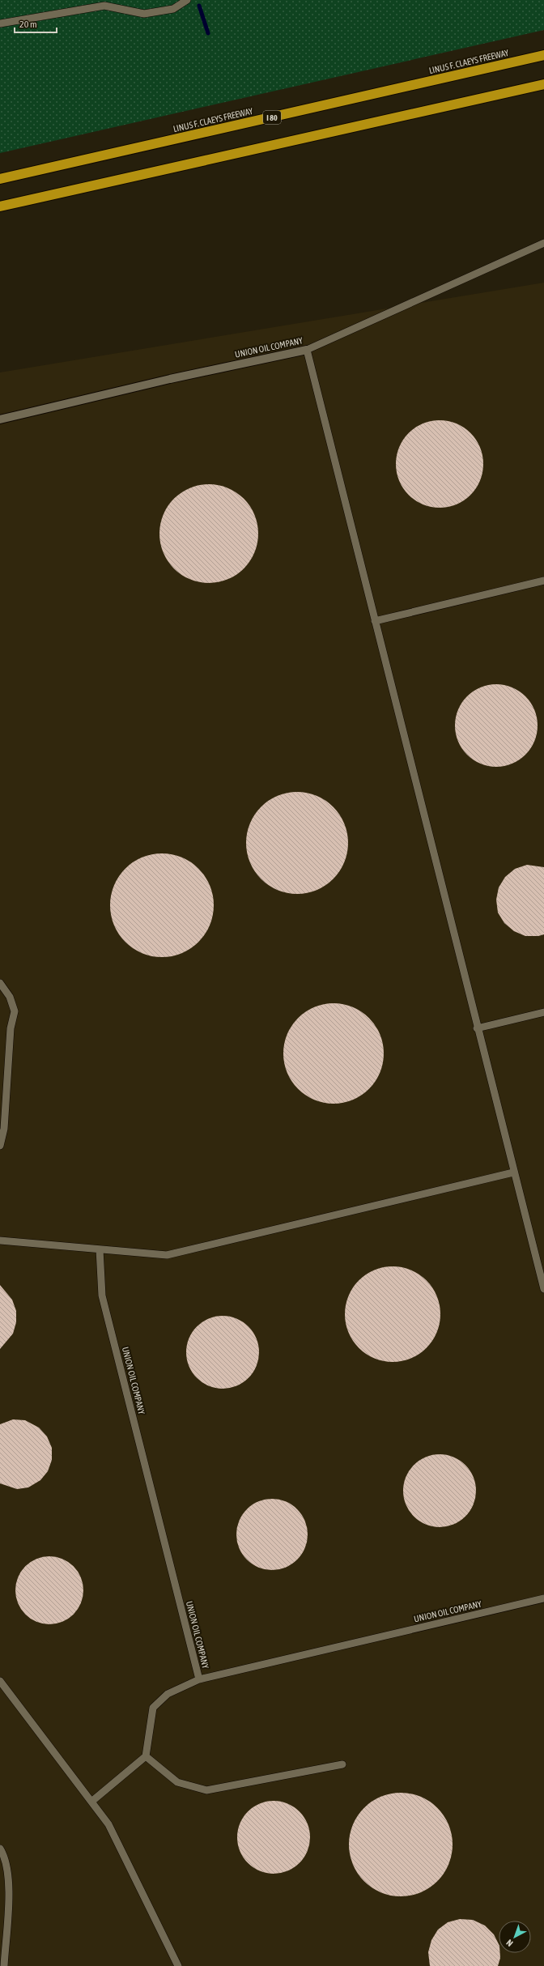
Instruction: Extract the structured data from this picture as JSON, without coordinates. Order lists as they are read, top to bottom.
{
  "streets": {
    "highway": ["LINUS F. CLAEYS FREEWAY", "I 80"],
    "street": ["UNION OIL COMPANY"]
  },
  "scale_bar": "20 m",
  "north": "bottom left"
}
